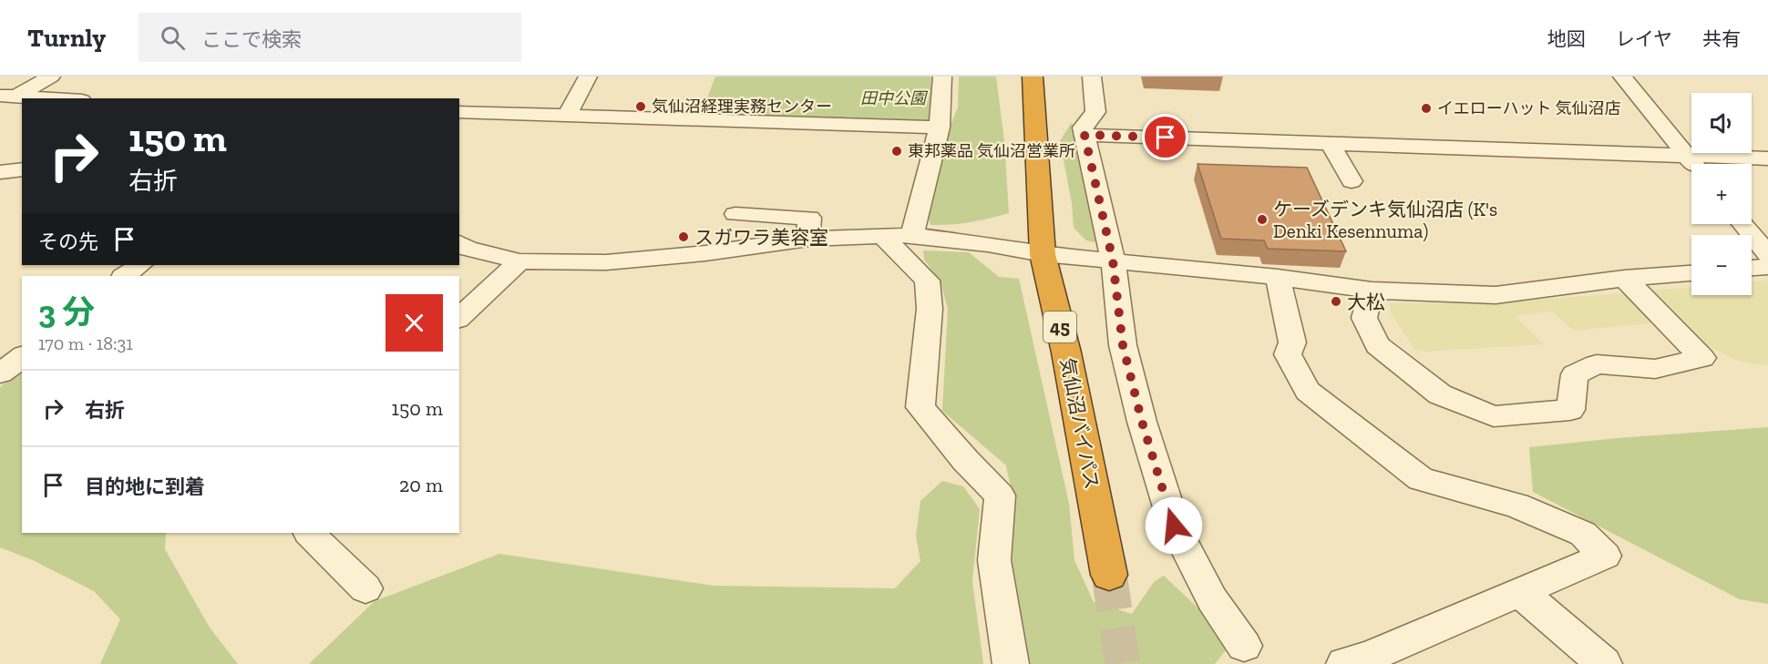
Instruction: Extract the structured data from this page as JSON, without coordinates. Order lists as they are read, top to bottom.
{
  "streets": {
    "highway": ["45", "気仙沼バイパス"]
  },
  "parks": ["田中公園"],
  "places": [
    "気仙沼経理実務センター",
    "イエローハット 気仙沼店",
    "東邦薬品 気仙沼営業所",
    "ケーズデンキ気仙沼店 (K's Denki Kesennuma)",
    "スガワラ美容室",
    "大松"
  ],
  "page": {
    "header": "Turnly",
    "search": "ここで検索",
    "nav": ["地図", "レイヤ", "共有"],
    "map_buttons": ["+", "−"],
    "turn": ["150 m", "右折"],
    "then": "その先",
    "heading": ["3 分", "170 m · 18:31"],
    "list": [
      {
        "name": "右折",
        "value": "150 m"
      },
      {
        "name": "目的地に到着",
        "value": "20 m"
      }
    ]
  }
}
